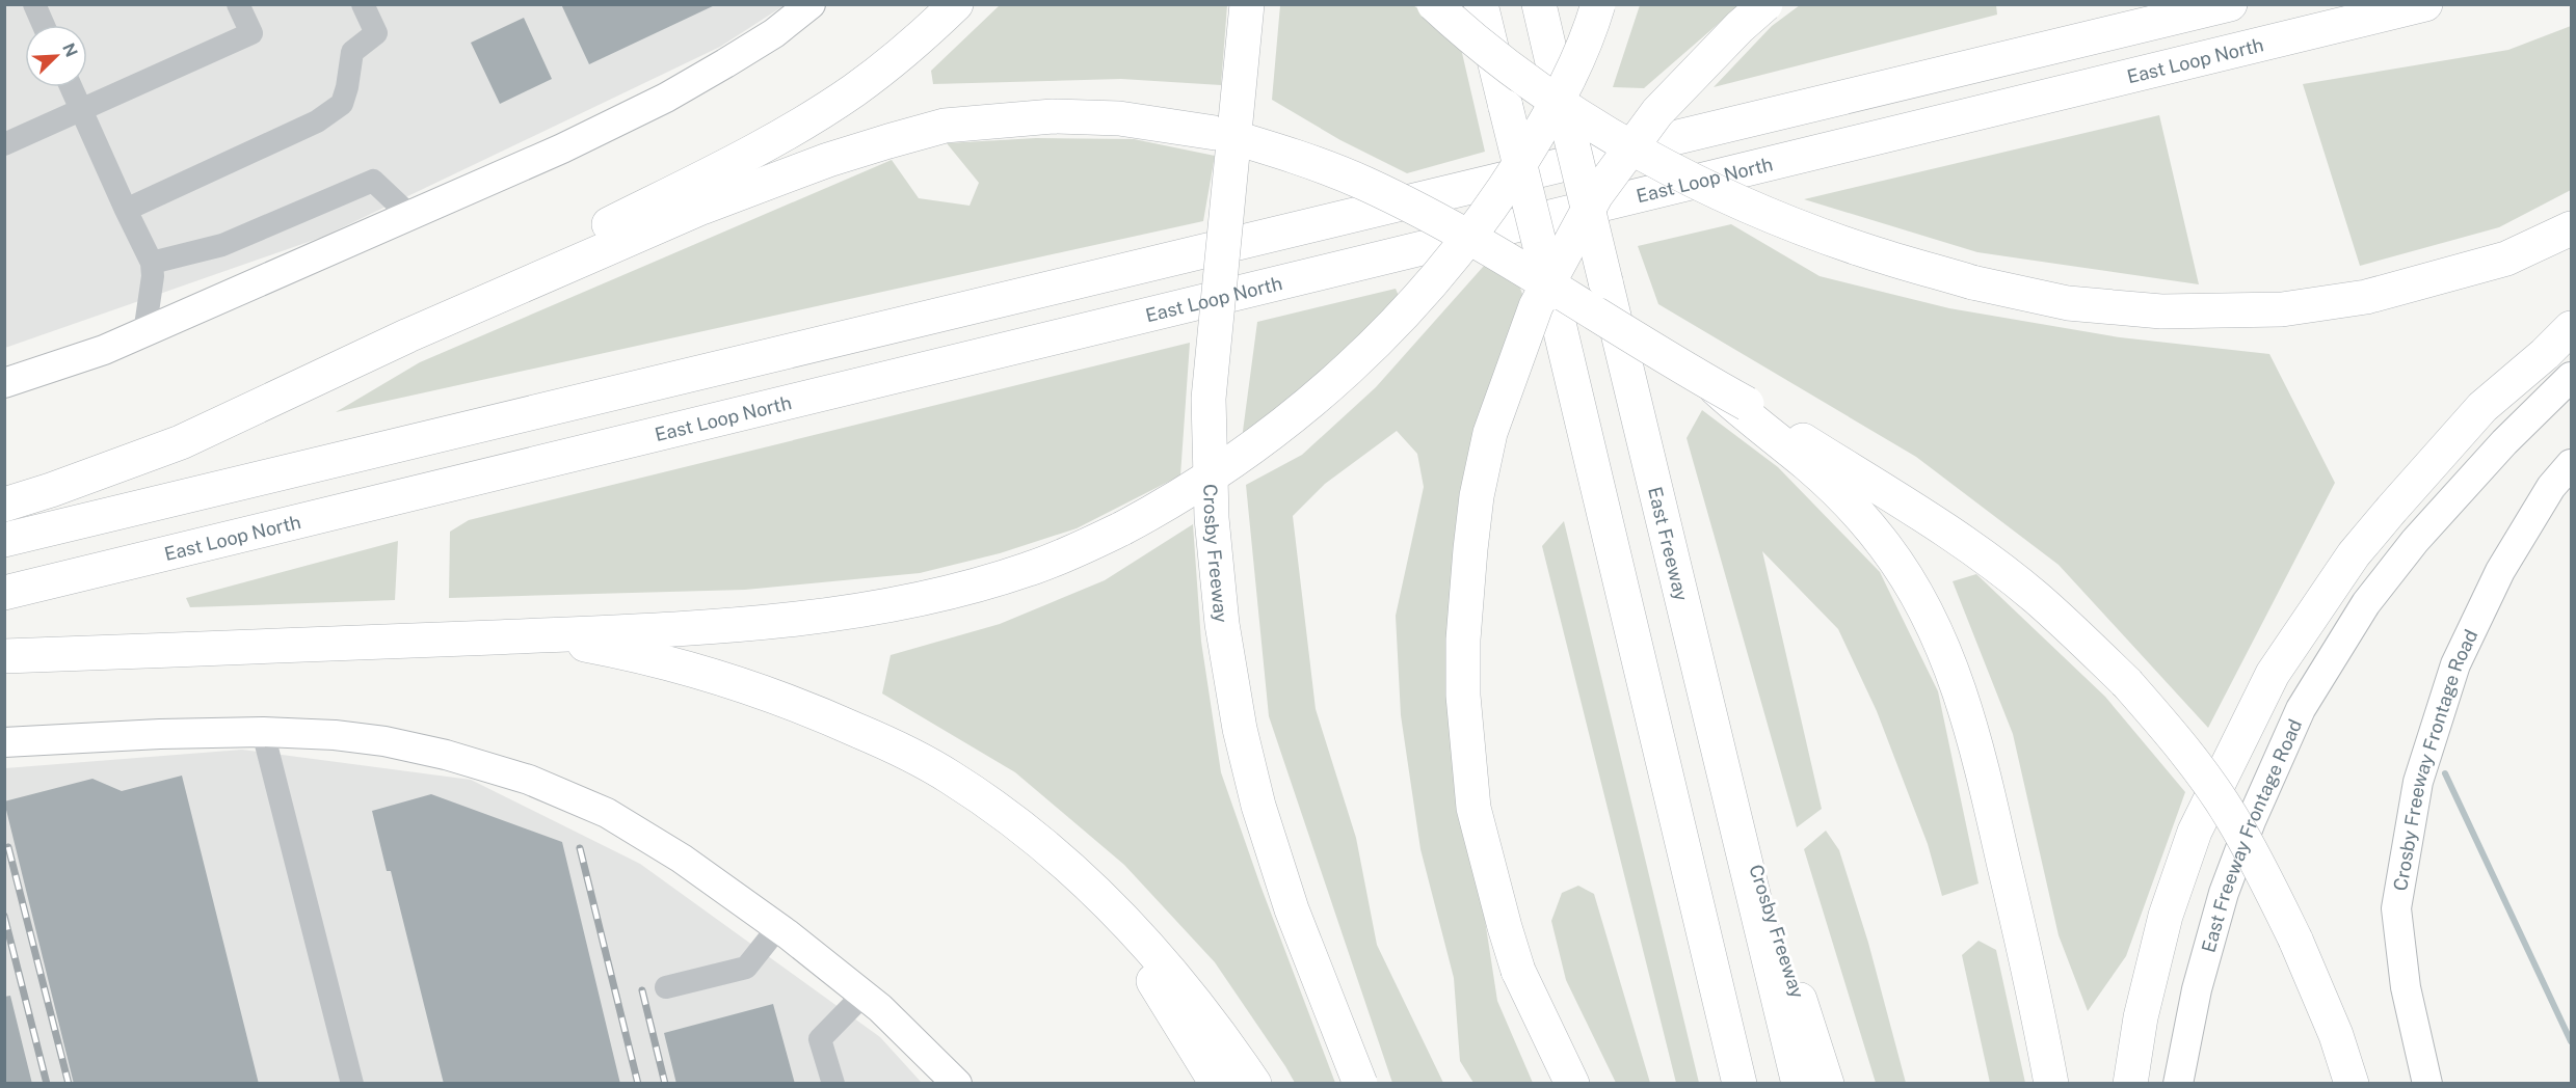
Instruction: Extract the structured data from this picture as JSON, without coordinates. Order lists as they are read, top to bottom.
{
  "streets": {
    "highway": ["East Loop North", "East Freeway", "Crosby Freeway"],
    "main road": ["Crosby Freeway Frontage Road", "East Freeway Frontage Road"]
  },
  "crossings": [
    ["East Freeway", "Crosby Freeway"]
  ],
  "north": "top right"
}
